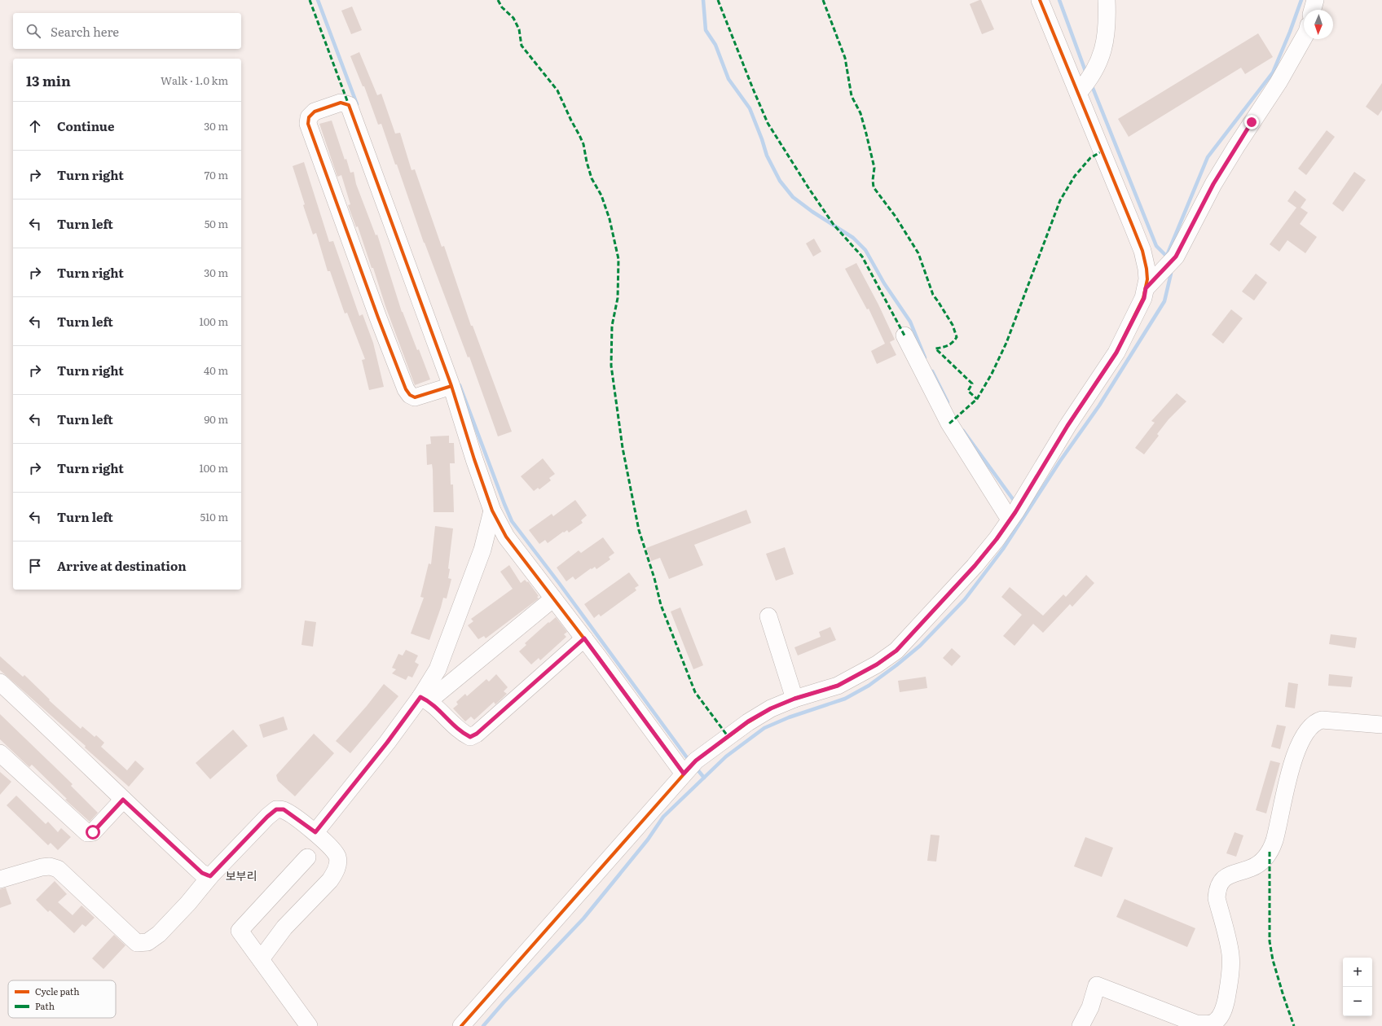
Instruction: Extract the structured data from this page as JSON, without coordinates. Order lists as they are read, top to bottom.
{
  "districts": ["보부리"],
  "legend": ["Cycle path", "Path"],
  "north": "bottom",
  "page": {
    "search": "Search here",
    "heading": ["13 min", "Walk · 1.0 km"],
    "list": [
      ["Continue", "30 m"],
      ["Turn right", "70 m"],
      ["Turn left", "50 m"],
      ["Turn right", "30 m"],
      ["Turn left", "100 m"],
      ["Turn right", "40 m"],
      ["Turn left", "90 m"],
      ["Turn right", "100 m"],
      ["Turn left", "510 m"],
      "Arrive at destination"
    ],
    "map_buttons": ["+", "−"]
  }
}
